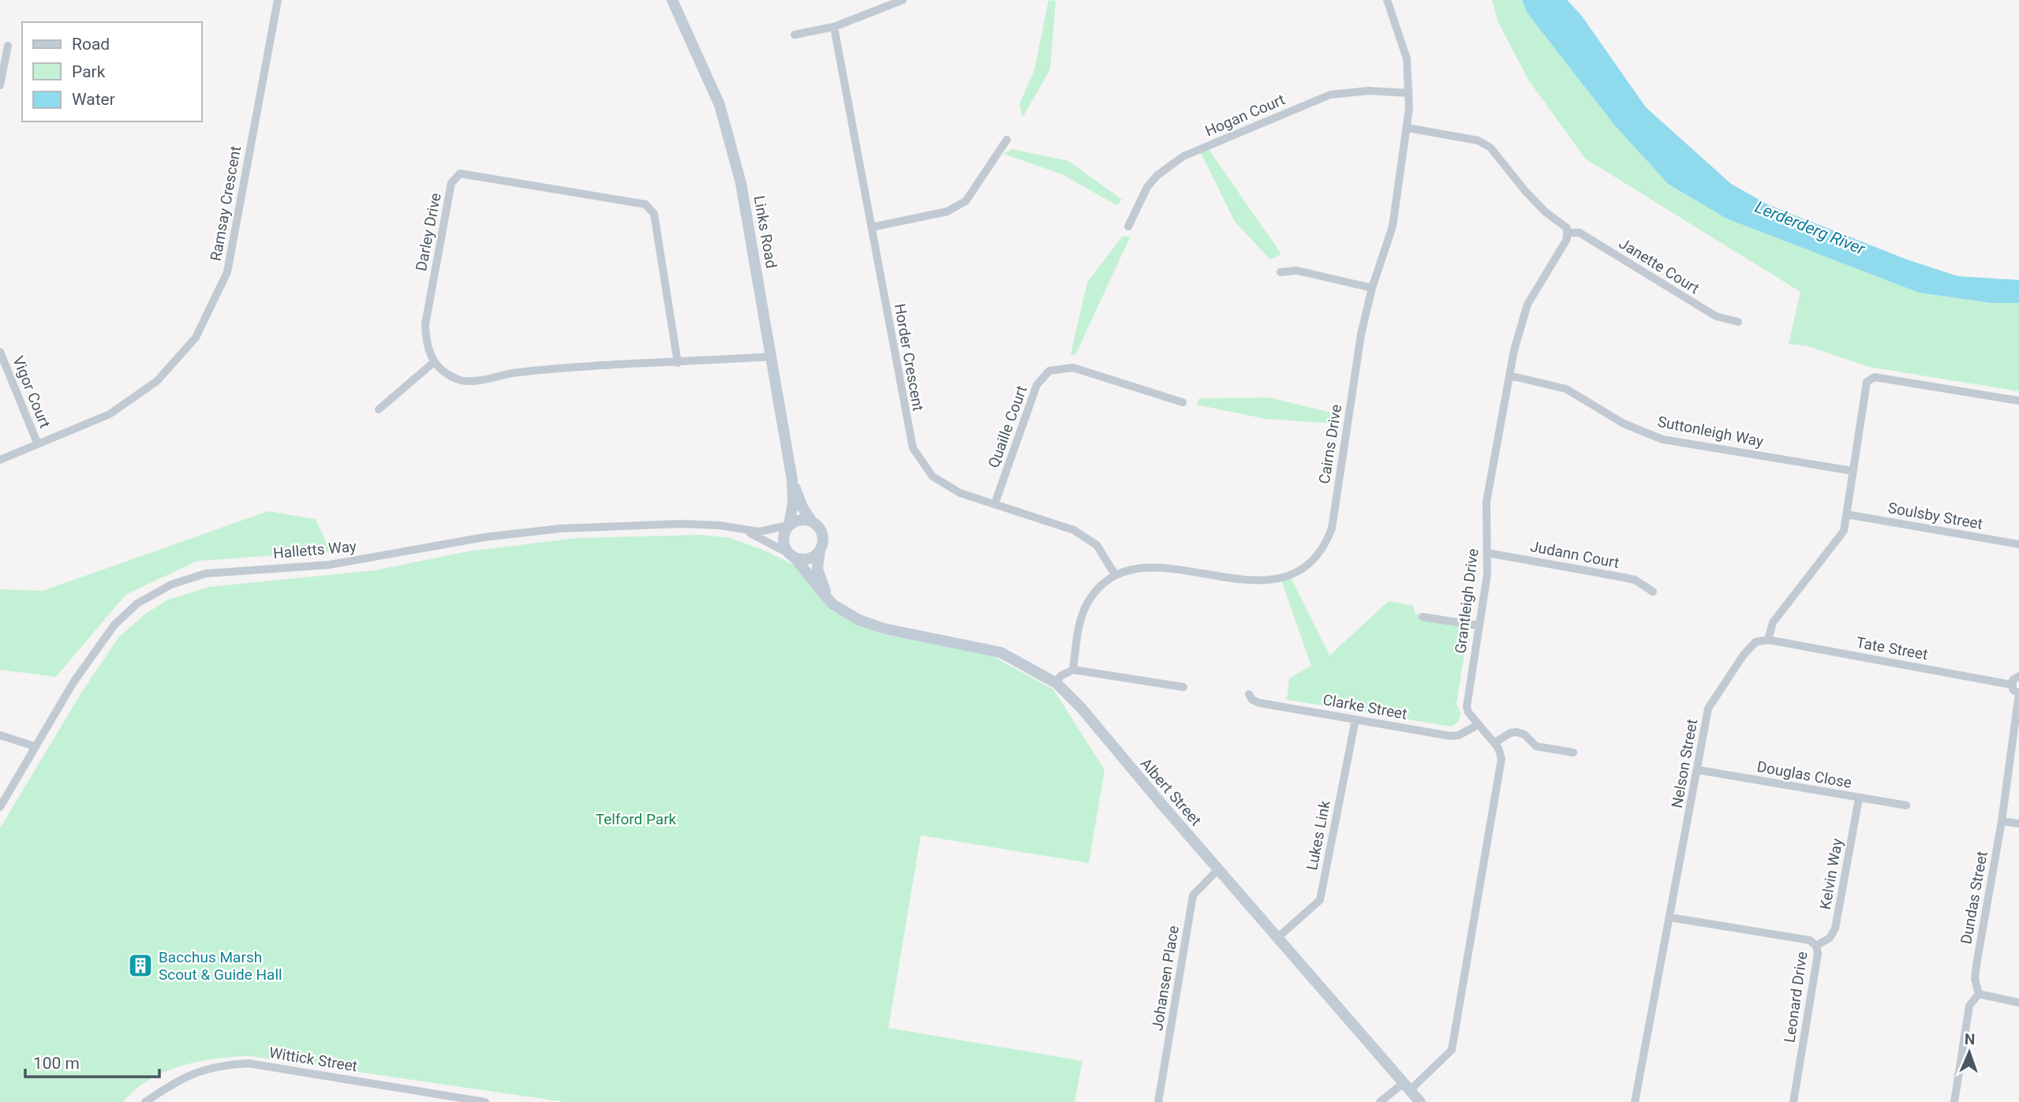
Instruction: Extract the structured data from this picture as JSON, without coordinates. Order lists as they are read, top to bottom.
{
  "streets": {
    "street": [
      "Hogan Court",
      "Ramsay Crescent",
      "Darley Drive",
      "Links Road",
      "Janette Court",
      "Horder Crescent",
      "Vigor Court",
      "Quaille Court",
      "Suttonleigh Way",
      "Cairns Drive",
      "Soulsby Street",
      "Halletts Way",
      "Judann Court",
      "Grantleigh Drive",
      "Tate Street",
      "Clarke Street",
      "Nelson Street",
      "Douglas Close",
      "Albert Street",
      "Lukes Link",
      "Kelvin Way",
      "Dundas Street",
      "Johansen Place",
      "Leonard Drive",
      "Wittick Street"
    ]
  },
  "crossings": [
    ["Hogan Court", "Cairns Drive"],
    ["Ramsay Crescent", "Vigor Court"],
    ["Links Road", "Halletts Way"],
    ["Links Road", "Albert Street"],
    ["Janette Court", "Grantleigh Drive"],
    ["Horder Crescent", "Quaille Court"],
    ["Horder Crescent", "Cairns Drive"],
    ["Suttonleigh Way", "Grantleigh Drive"],
    ["Halletts Way", "Albert Street"],
    ["Judann Court", "Grantleigh Drive"],
    ["Grantleigh Drive", "Clarke Street"],
    ["Tate Street", "Nelson Street"],
    ["Clarke Street", "Lukes Link"],
    ["Nelson Street", "Douglas Close"],
    ["Nelson Street", "Leonard Drive"],
    ["Douglas Close", "Kelvin Way"],
    ["Albert Street", "Lukes Link"],
    ["Albert Street", "Johansen Place"],
    ["Kelvin Way", "Leonard Drive"]
  ],
  "water": ["Lerderderg River"],
  "parks": ["Telford Park"],
  "places": {
    "building": ["Bacchus Marsh Scout & Guide Hall"]
  },
  "legend": ["Road", "Park", "Water"],
  "scale_bar": "100 m",
  "north": "top"
}
